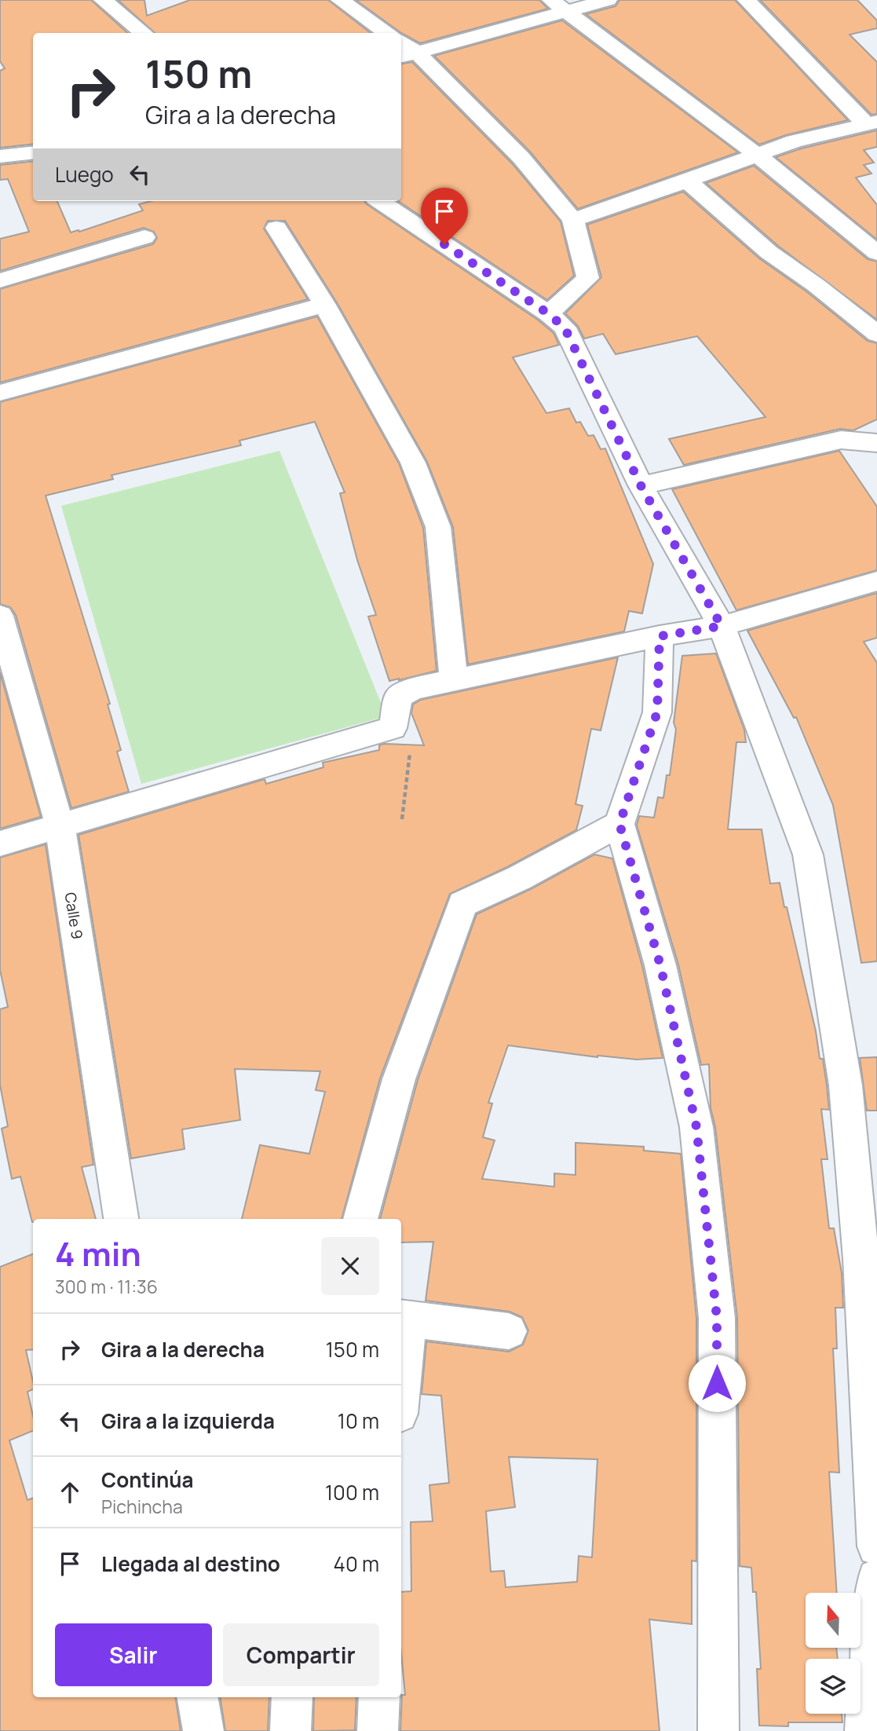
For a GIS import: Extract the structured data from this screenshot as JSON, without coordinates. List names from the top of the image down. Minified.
{"streets":{"street":["Calle 9"]},"north":"top","page":{"turn":["150 m","Gira a la derecha"],"then":"Luego","heading":["4 min","300 m · 11:36"],"list":[{"name":"Gira a la derecha","value":"150 m"},{"name":"Gira a la izquierda","value":"10 m"},{"name":"Continúa","note":"Pichincha","value":"100 m"},{"name":"Llegada al destino","value":"40 m"}],"buttons":["Salir","Compartir"]}}
